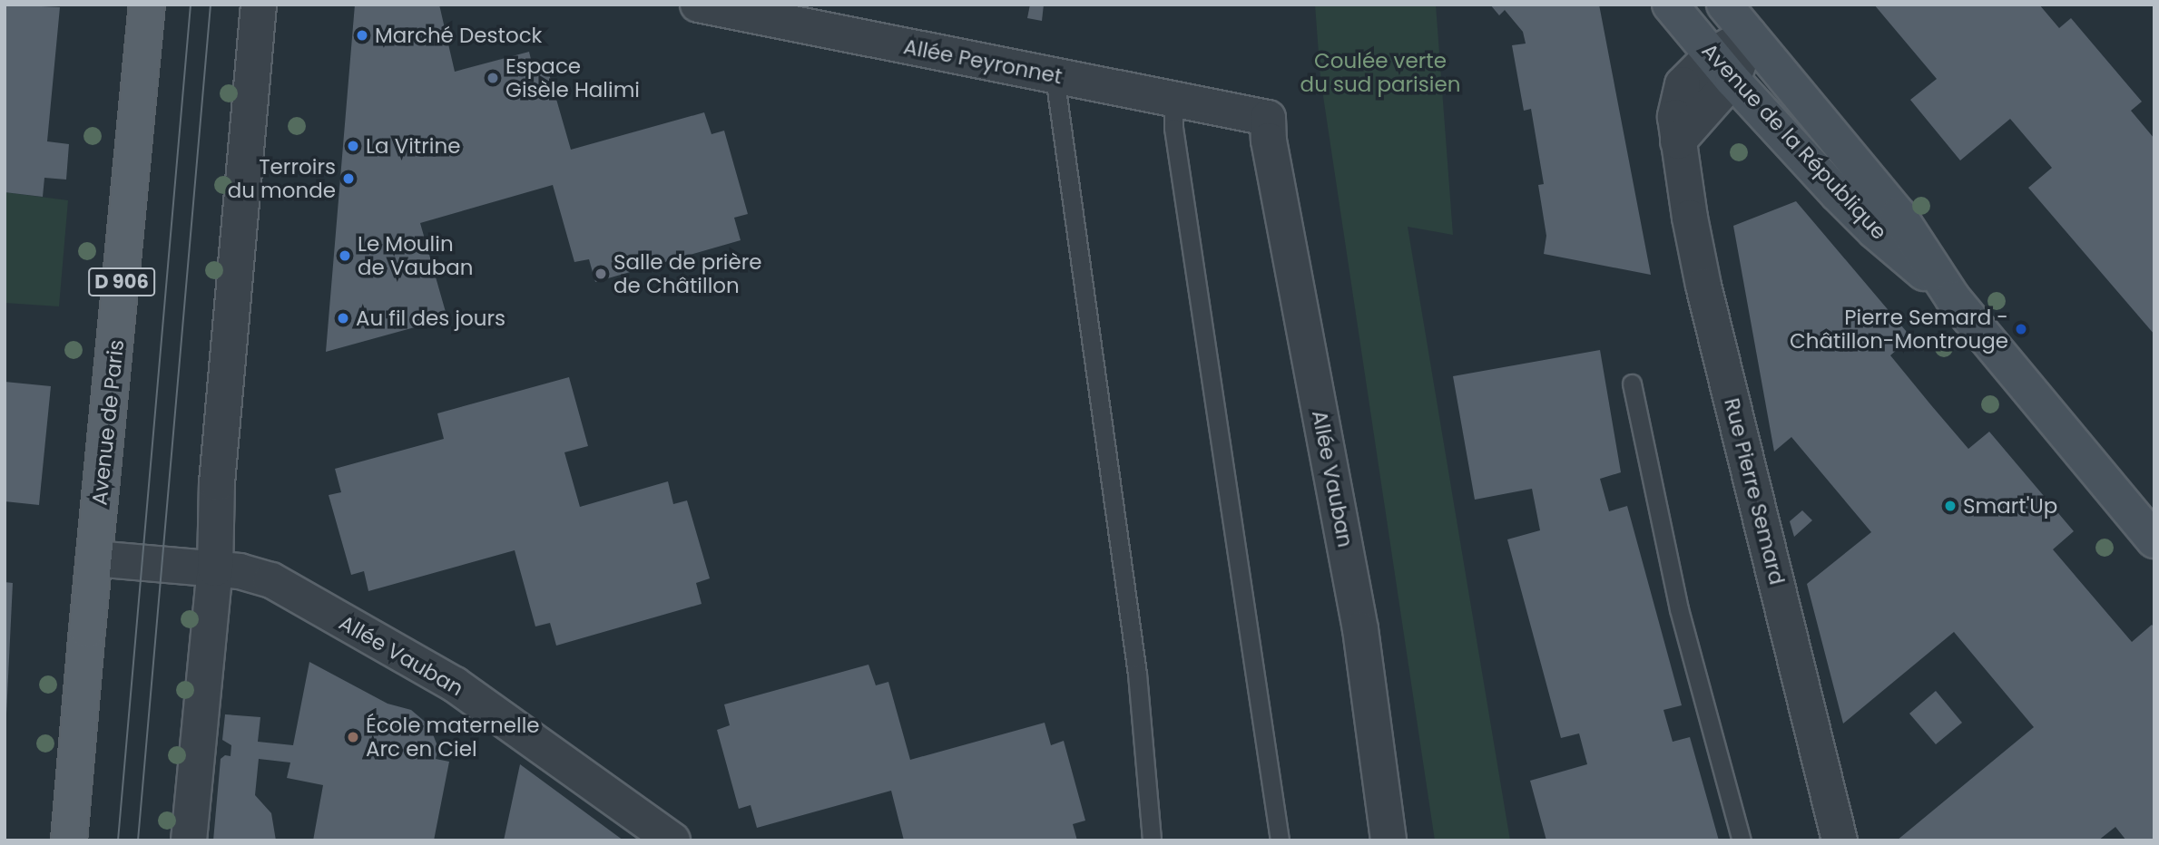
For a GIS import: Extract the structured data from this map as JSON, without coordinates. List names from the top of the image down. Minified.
{"streets":{"main road":["Avenue de la République","D 906","Avenue de Paris"],"street":["Allée Peyronnet","Allée Vauban","Rue Pierre Semard"]},"crossings":[["Allée Peyronnet","Allée Vauban"],["Avenue de la République","Rue Pierre Semard"],["Avenue de Paris","Allée Vauban"]],"parks":["Coulée verte du sud parisien"],"places":["Marché Destock","Espace Gisèle Halimi","La Vitrine","Terroirs du monde","Le Moulin de Vauban","Salle de prière de Châtillon","Au fil des jours","Pierre Semard - Châtillon-Montrouge","Smart'Up","École maternelle Arc en Ciel"]}
